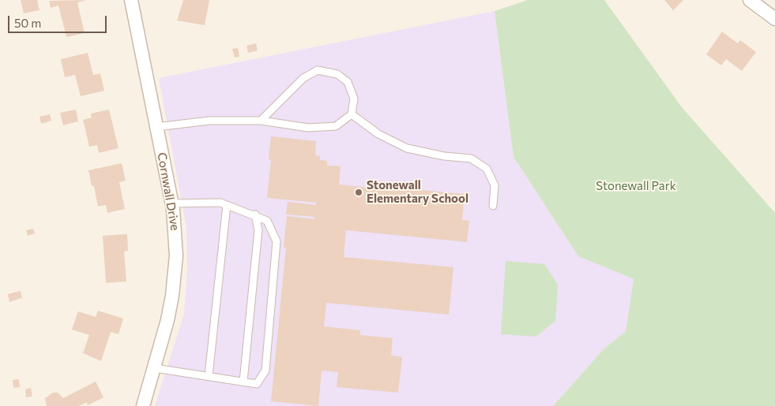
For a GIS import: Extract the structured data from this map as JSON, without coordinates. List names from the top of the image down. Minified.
{"streets":{"street":["Cornwall Drive"]},"parks":["Stonewall Park"],"places":["Stonewall Elementary School"],"scale_bar":"50 m"}
